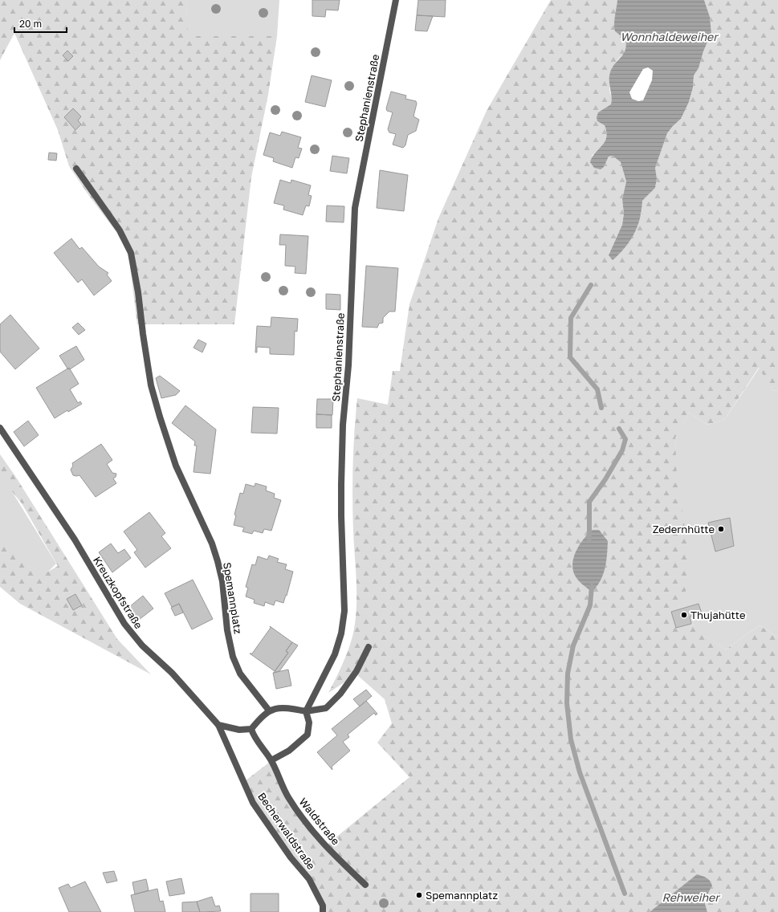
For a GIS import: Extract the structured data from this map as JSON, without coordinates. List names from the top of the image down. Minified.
{"streets":{"street":["Stephanienstraße","Kreuzkopfstraße","Spemannplatz","Waldstraße","Becherwaldstraße"]},"crossings":[["Stephanienstraße","Spemannplatz"],["Stephanienstraße","Waldstraße"],["Kreuzkopfstraße","Becherwaldstraße"],["Spemannplatz","Waldstraße"]],"water":["Wonnhaldeweiher","Rehweiher"],"places":["Zedernhütte","Thujahütte","Spemannplatz"],"scale_bar":"20 m"}
